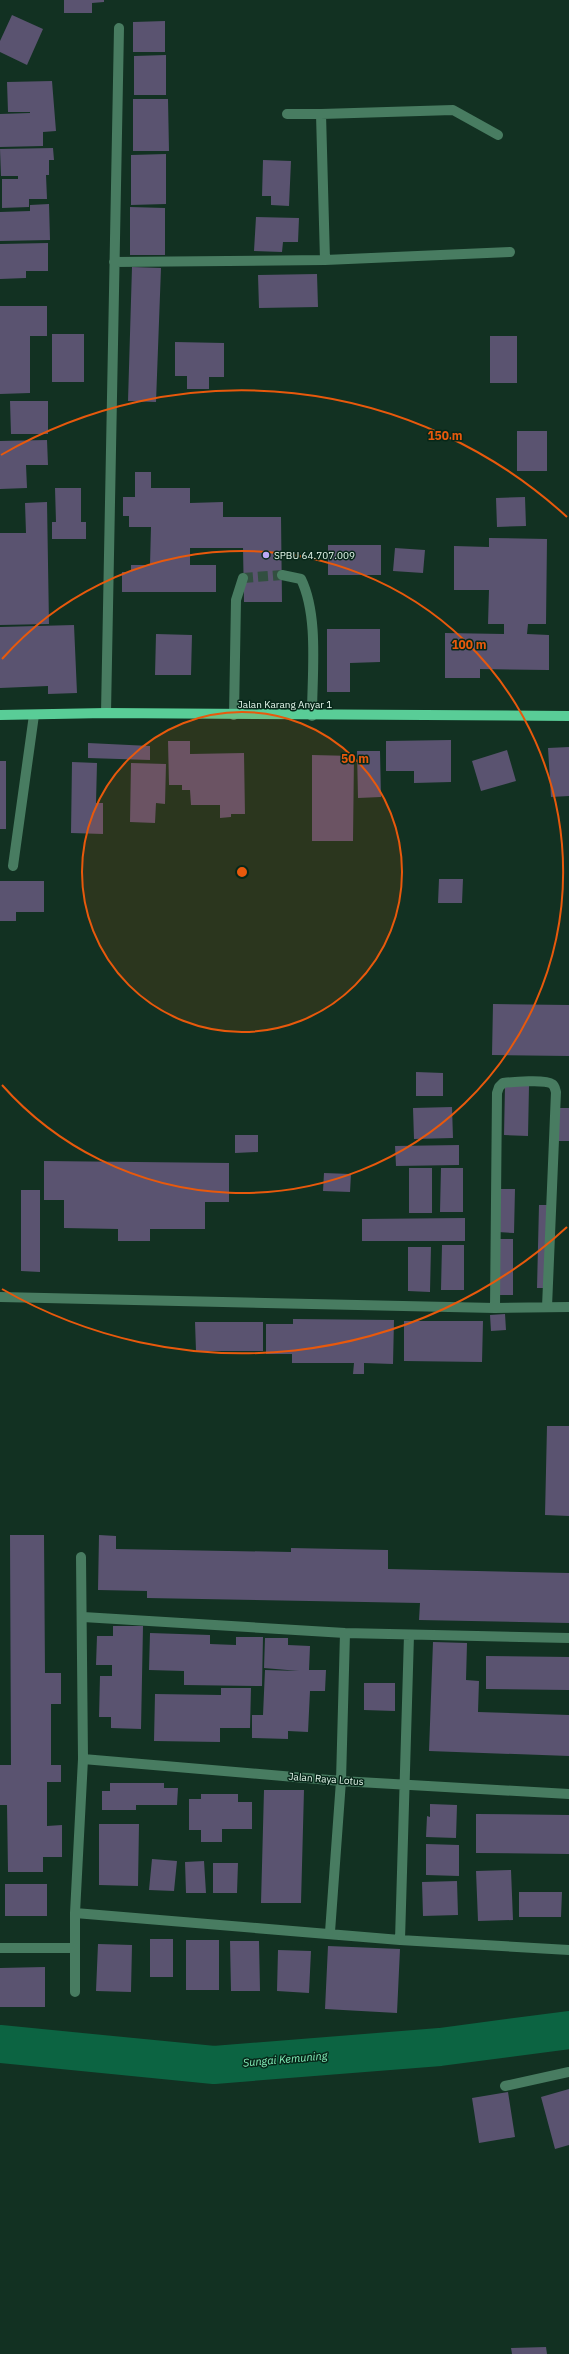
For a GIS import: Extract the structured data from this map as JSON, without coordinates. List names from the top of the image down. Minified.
{"streets":{"main road":["Jalan Karang Anyar 1"],"street":["Jalan Raya Lotus"]},"water":["Sungai Kemuning"],"places":["SPBU 64.707.009"],"rings":["150 m","100 m","50 m"]}
